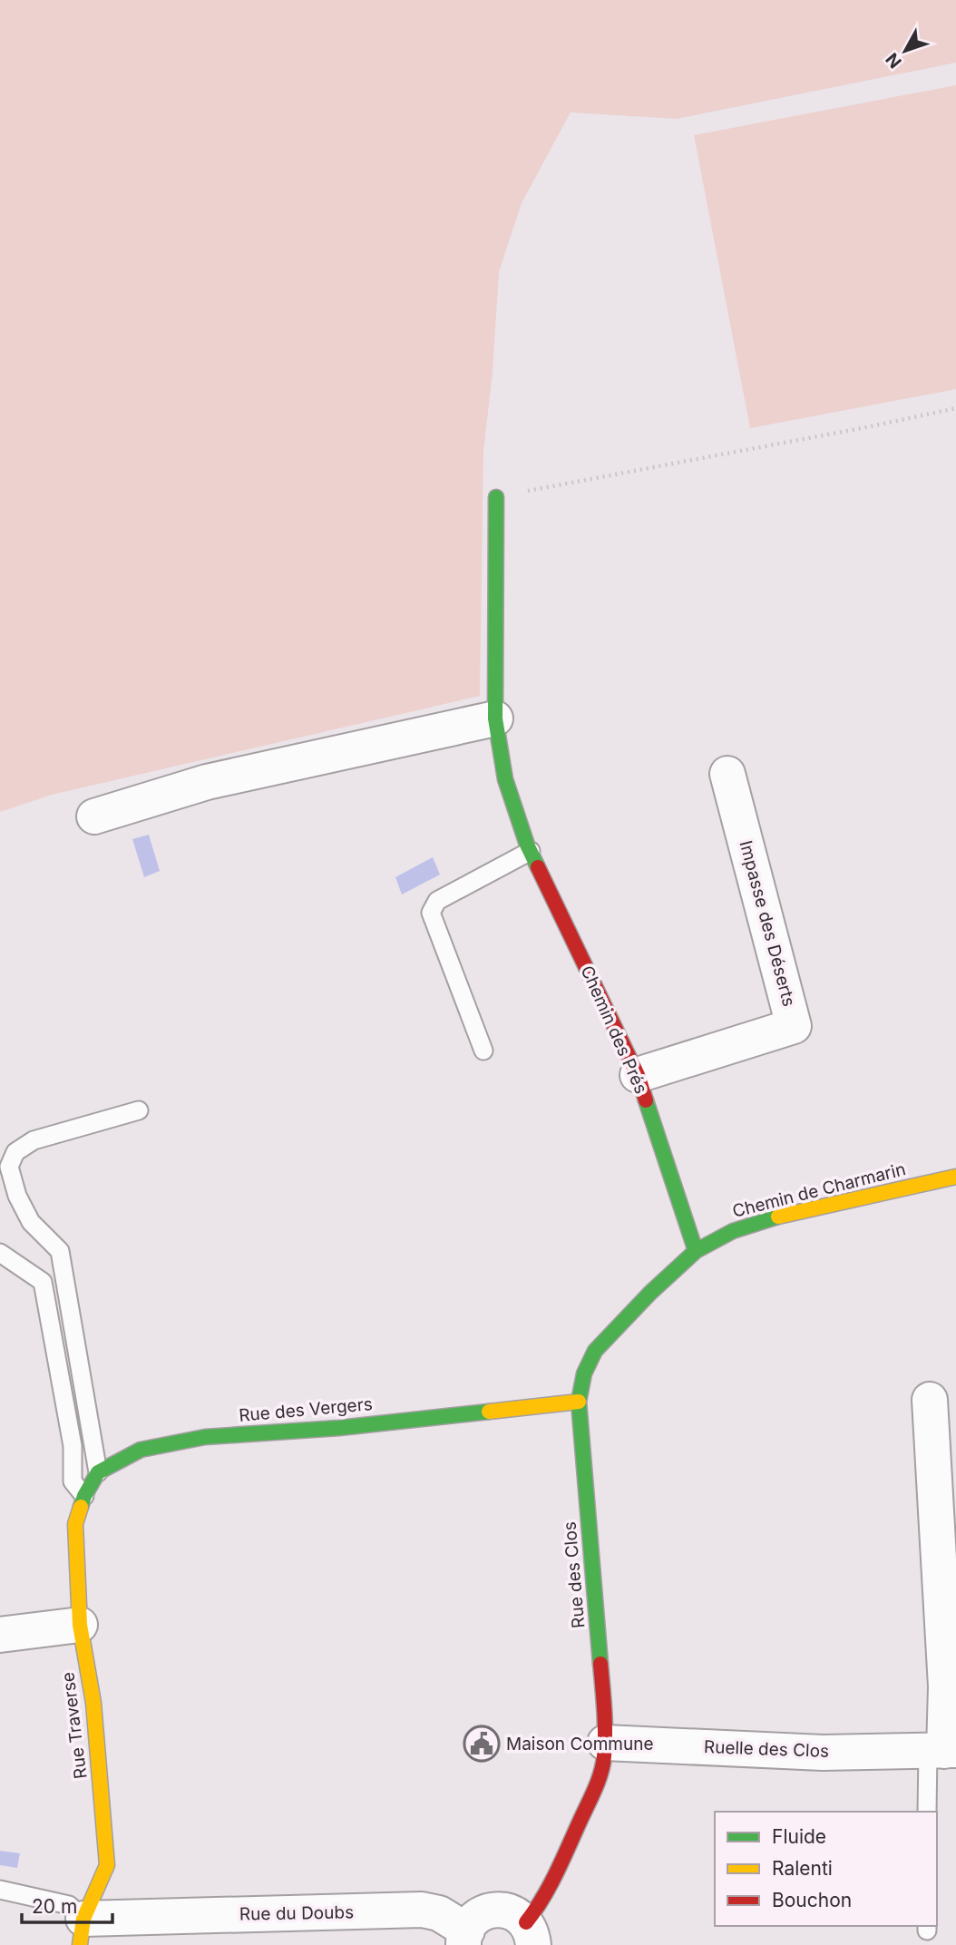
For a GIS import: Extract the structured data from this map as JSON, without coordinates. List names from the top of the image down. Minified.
{"streets":{"street":["Impasse des Déserts","Chemin des Prés","Chemin de Charmarin","Rue des Vergers","Rue des Clos","Rue Traverse","Ruelle des Clos","Rue du Doubs"]},"crossings":[["Impasse des Déserts","Chemin des Prés"],["Chemin des Prés","Chemin de Charmarin"],["Chemin des Prés","Rue des Clos"],["Chemin de Charmarin","Rue des Clos"],["Rue des Vergers","Rue des Clos"],["Rue des Clos","Ruelle des Clos"],["Rue Traverse","Rue du Doubs"]],"places":{"public building":["Maison Commune"]},"legend":["Fluide","Ralenti","Bouchon"],"scale_bar":"20 m","north":"bottom left"}
